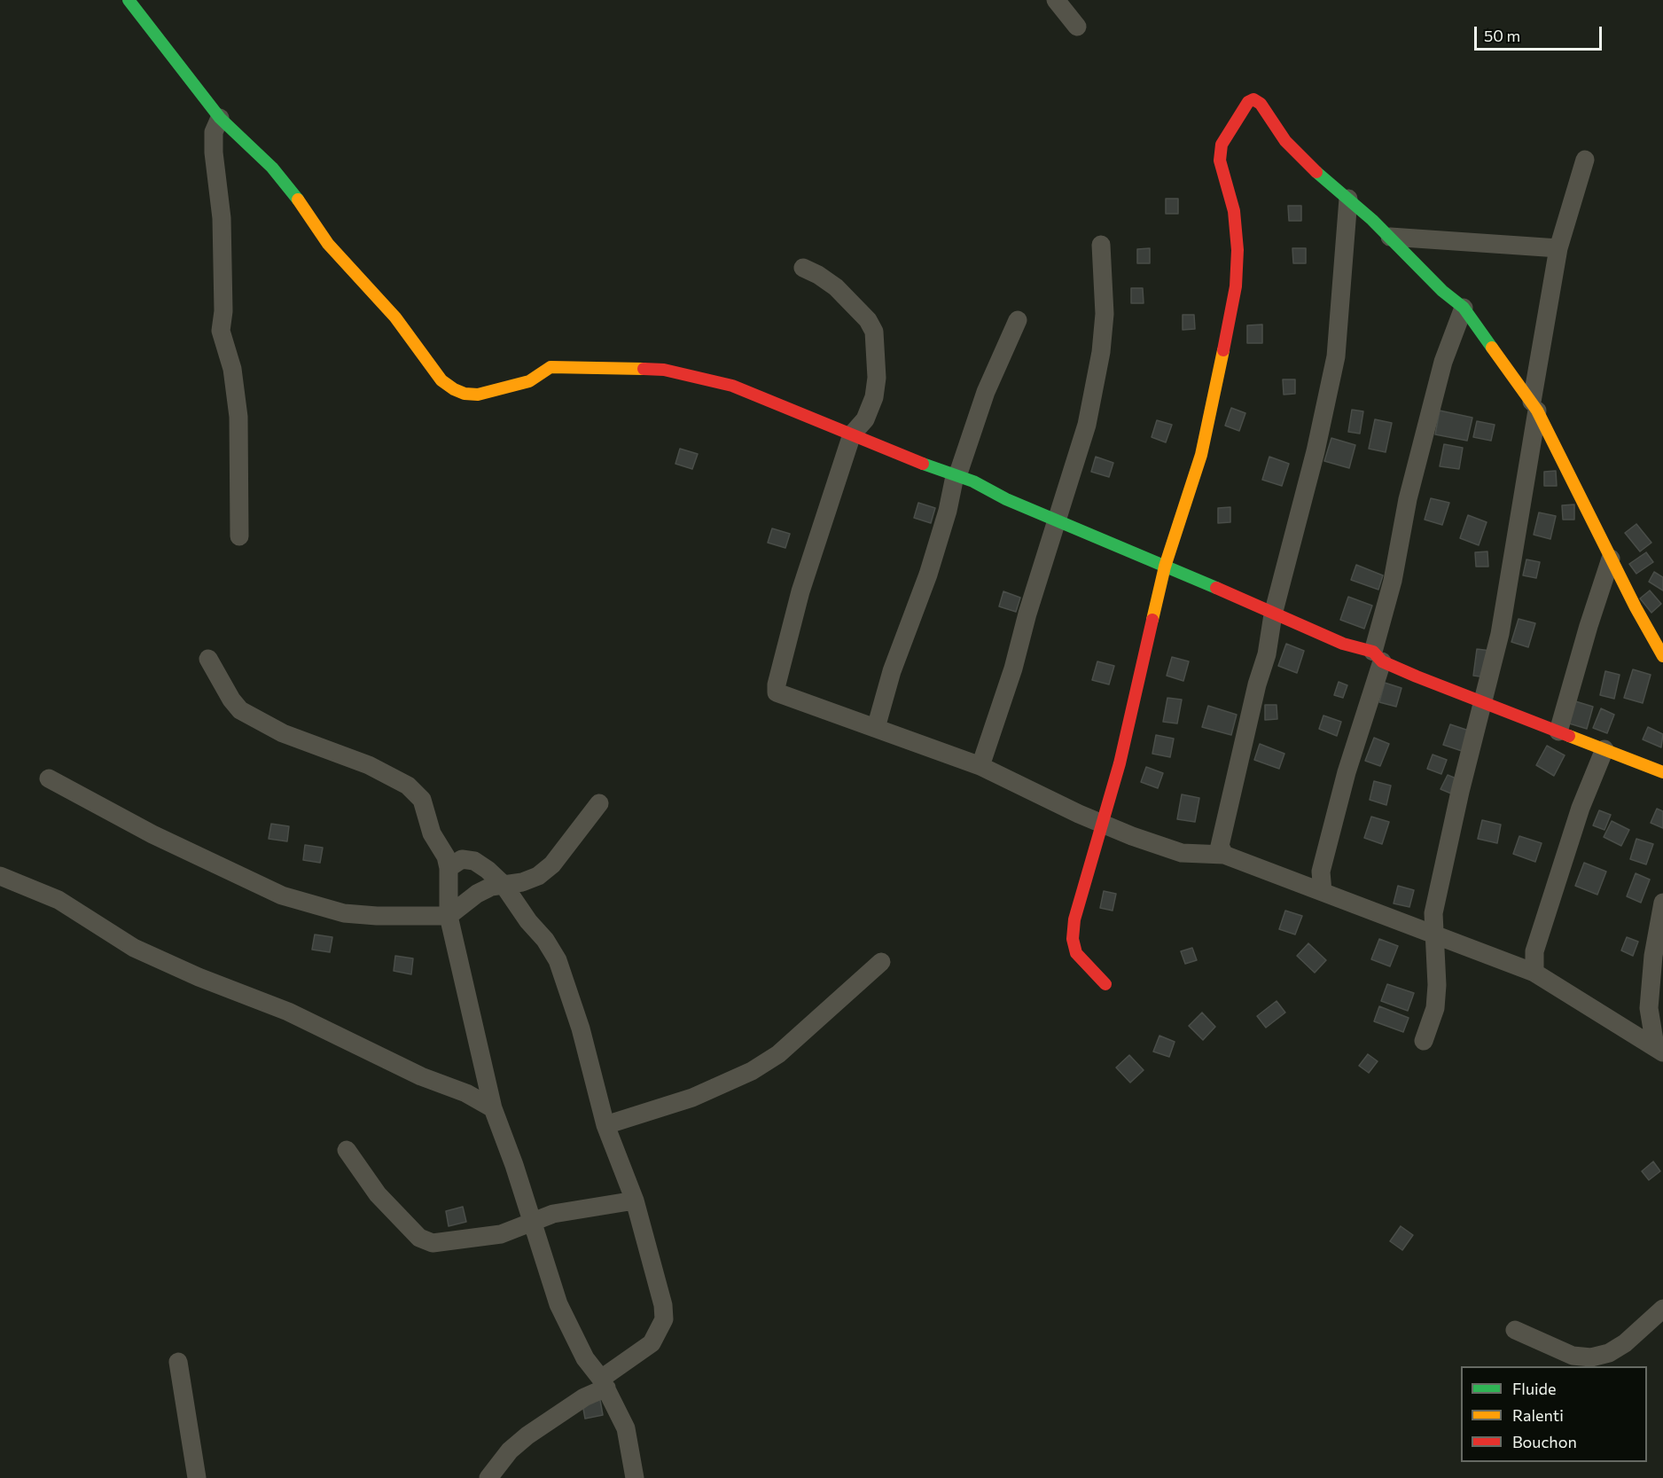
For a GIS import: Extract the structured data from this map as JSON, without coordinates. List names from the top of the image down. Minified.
{"legend":["Fluide","Ralenti","Bouchon"],"scale_bar":"50 m"}
